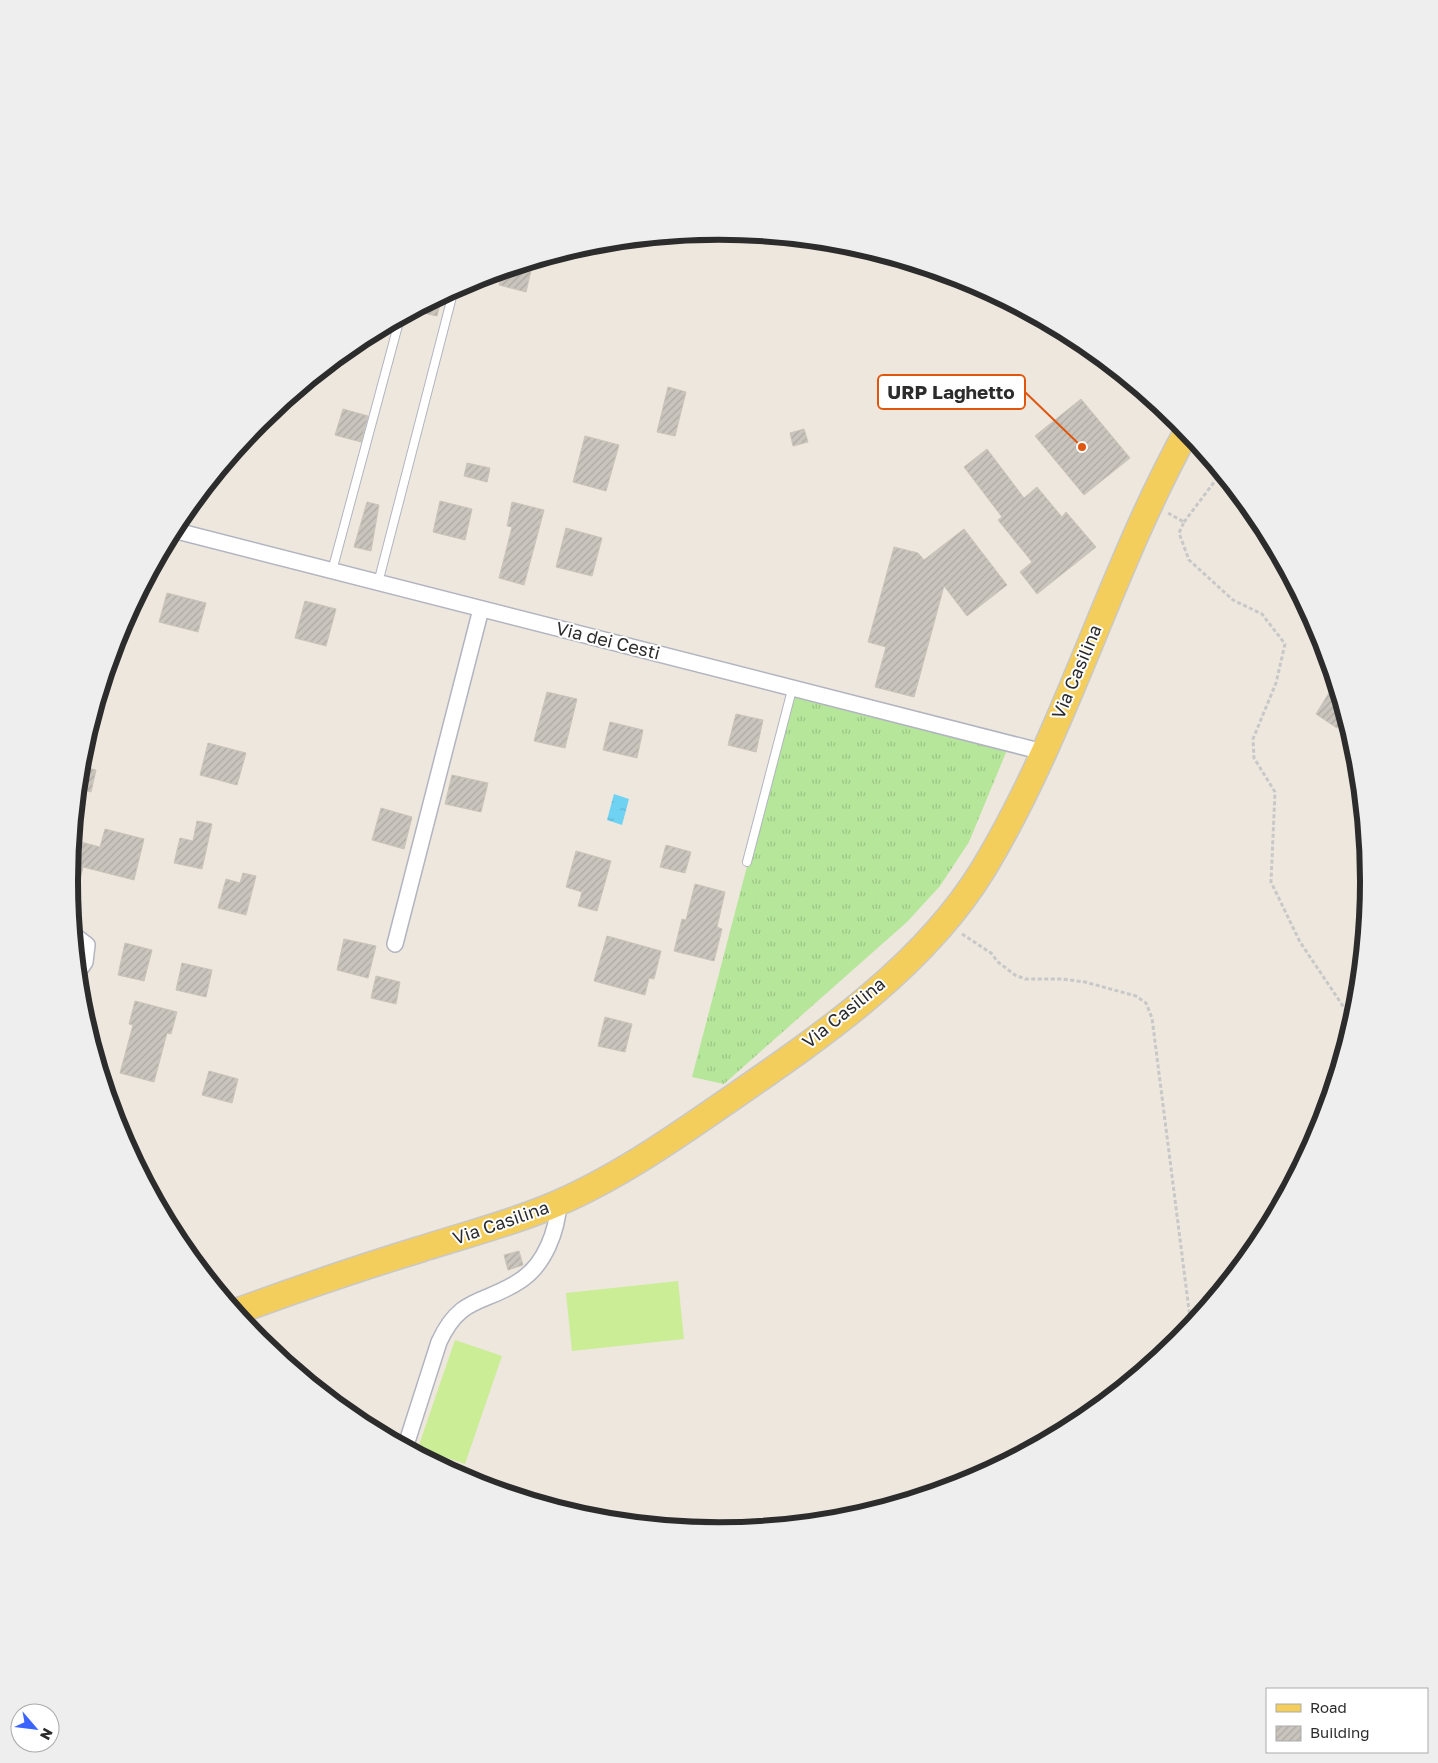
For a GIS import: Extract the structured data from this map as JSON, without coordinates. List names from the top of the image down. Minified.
{"streets":{"main road":["Via Casilina"],"street":["Via dei Cesti"]},"crossings":[["Via dei Cesti","Via Casilina"]],"places":["URP Laghetto"],"legend":["Road","Building"],"north":"bottom right"}
